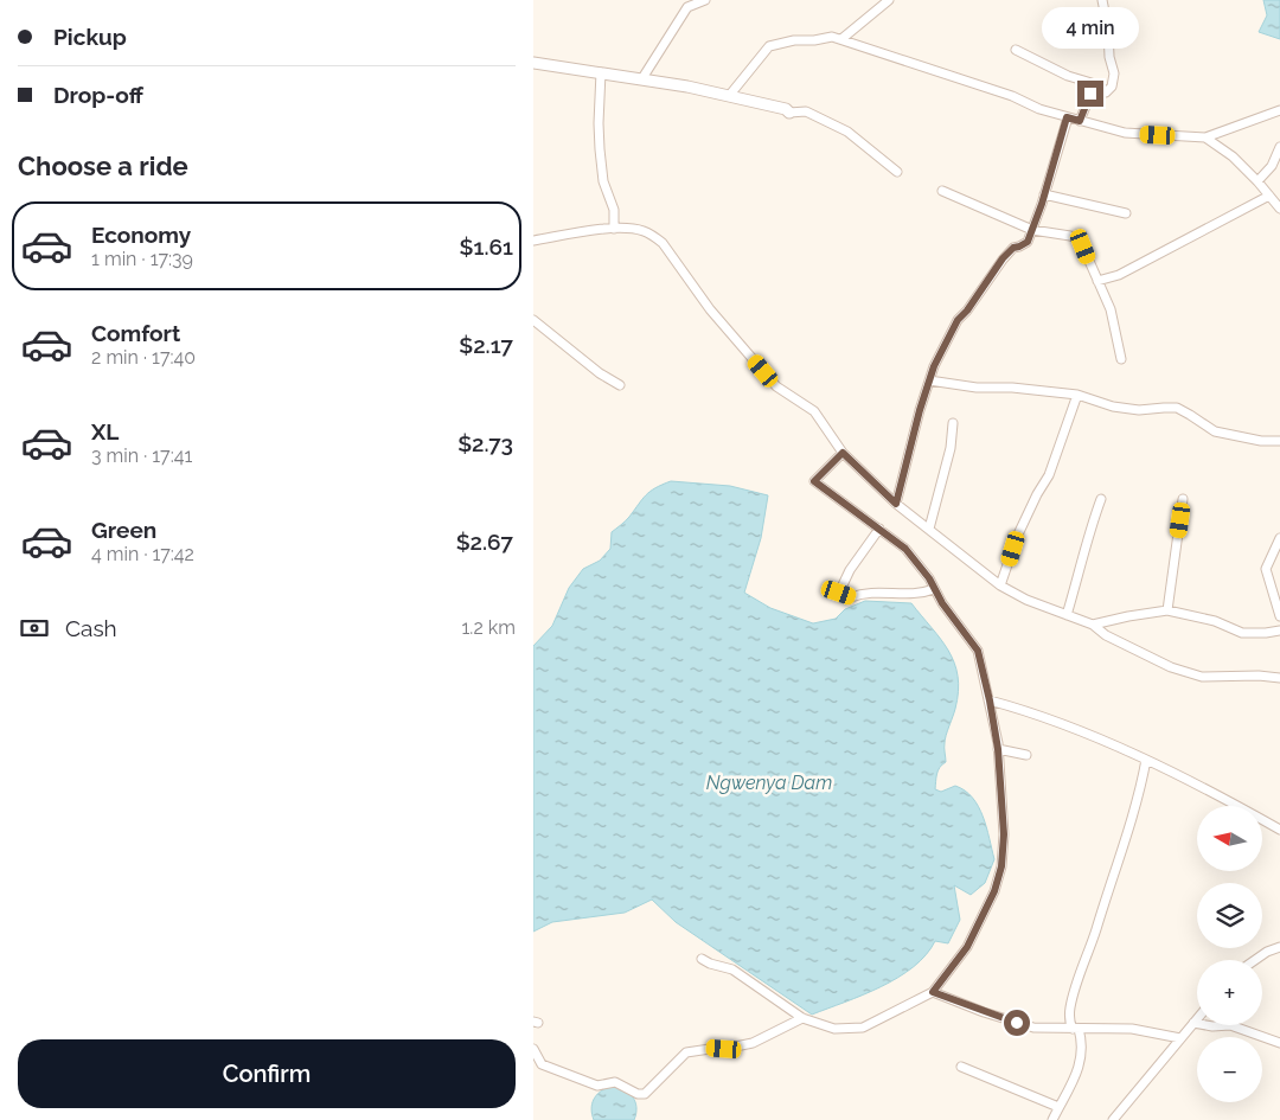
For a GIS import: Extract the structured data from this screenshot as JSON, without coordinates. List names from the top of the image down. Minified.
{"water":["Ngwenya Dam"],"north":"left","page":{"banner":["Pickup","Drop-off"],"bubble":"4 min","heading":"Choose a ride","list":[{"name":"Economy","note":"1 min · 17:39","value":"$1.61"},{"name":"Comfort","note":"2 min · 17:40","value":"$2.17"},{"name":"XL","note":"3 min · 17:41","value":"$2.73"},{"name":"Green","note":"4 min · 17:42","value":"$2.67"}],"pay":["Cash","1.2 km"],"map_buttons":["+","−"],"buttons":"Confirm"}}
